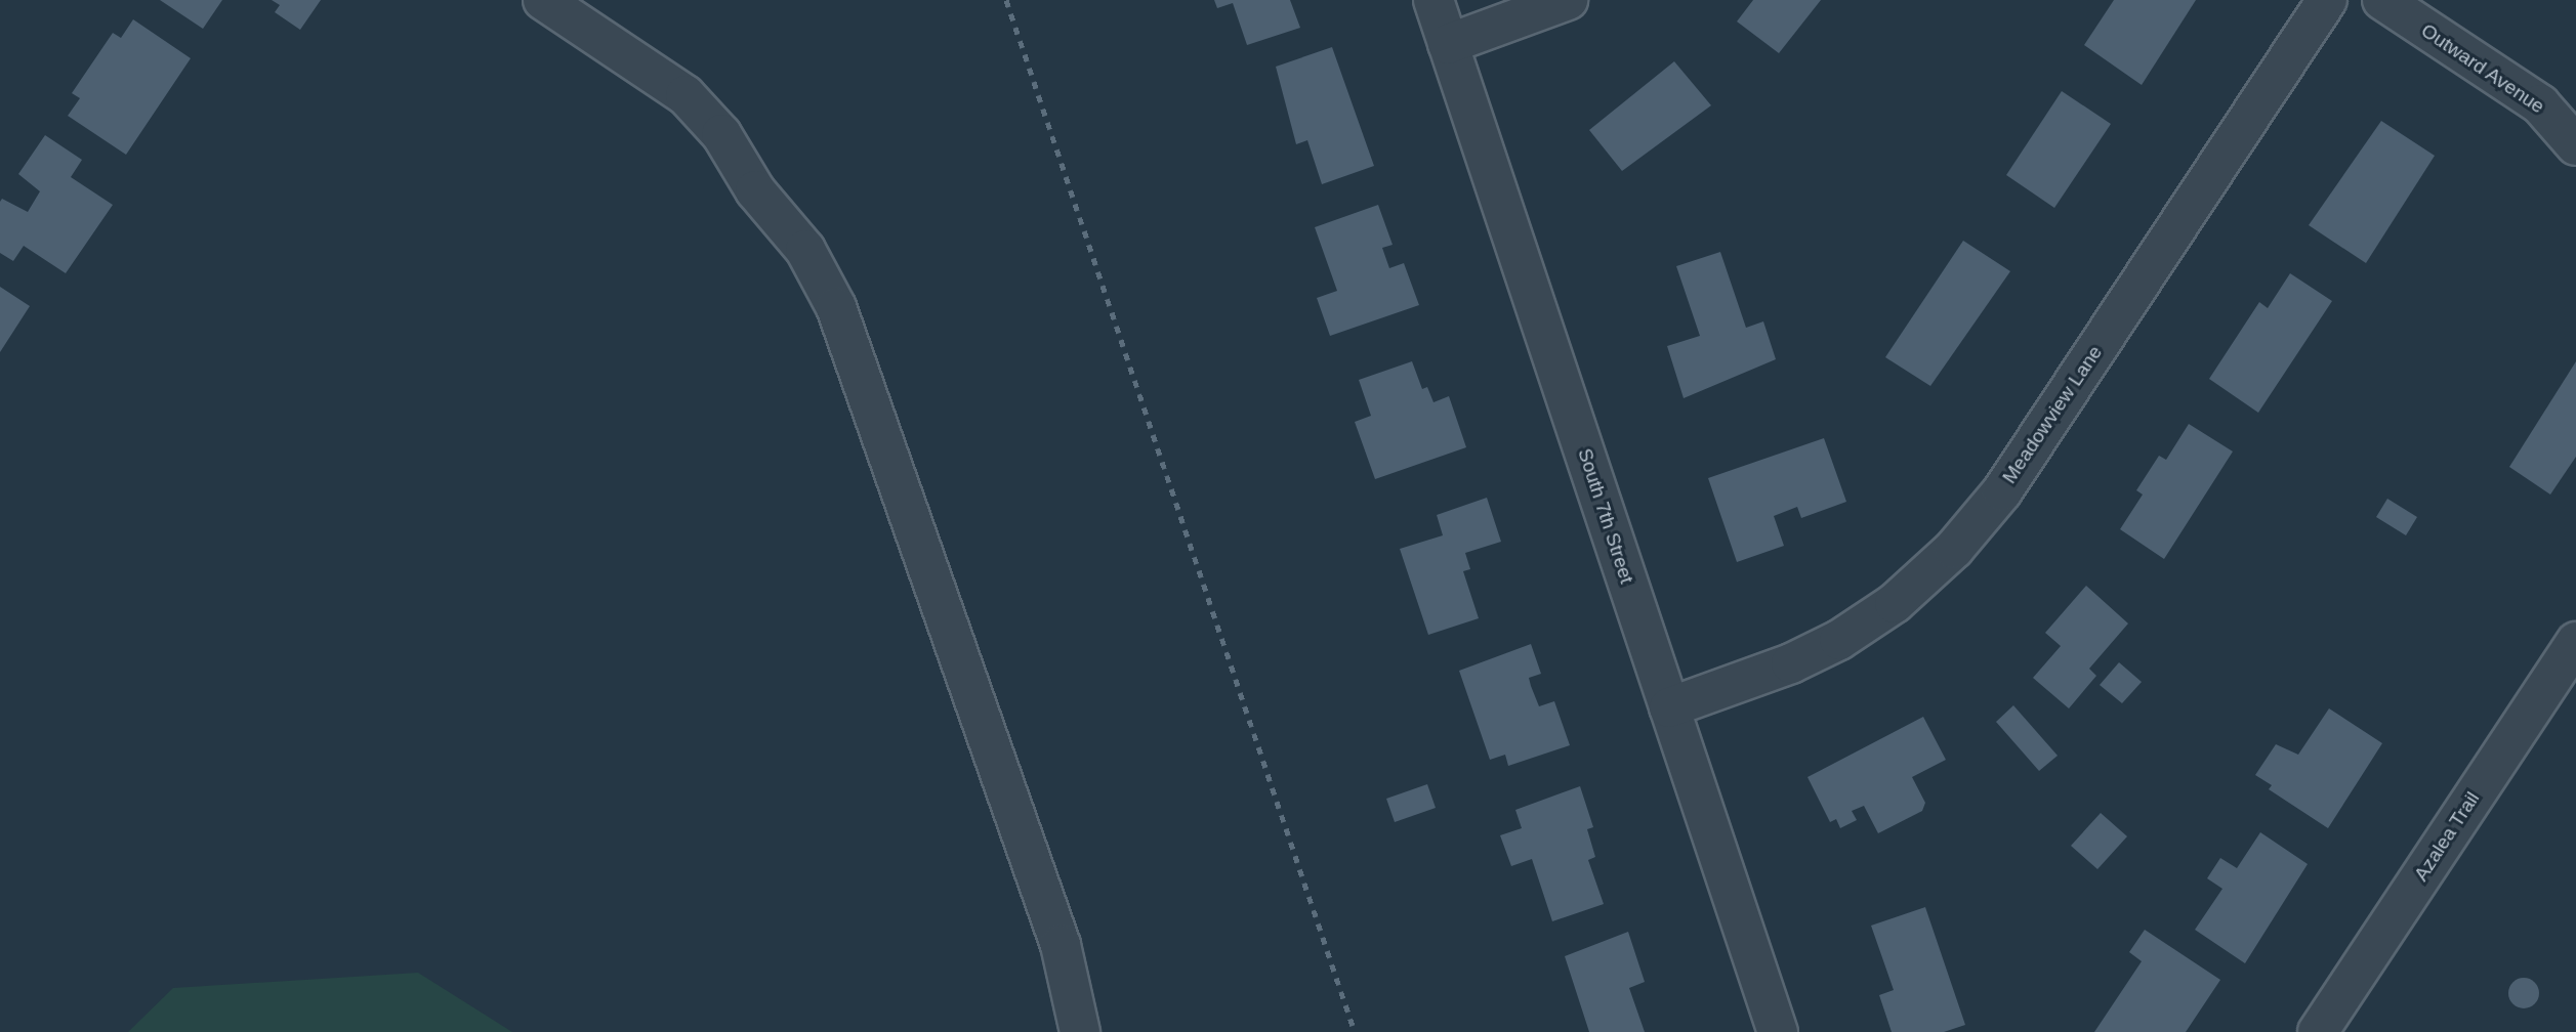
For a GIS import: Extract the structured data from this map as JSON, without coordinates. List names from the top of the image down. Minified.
{"streets":{"street":["Outward Avenue","Meadowview Lane","South 7th Street","Azalea Trail"]},"crossings":[["Meadowview Lane","South 7th Street"]]}
